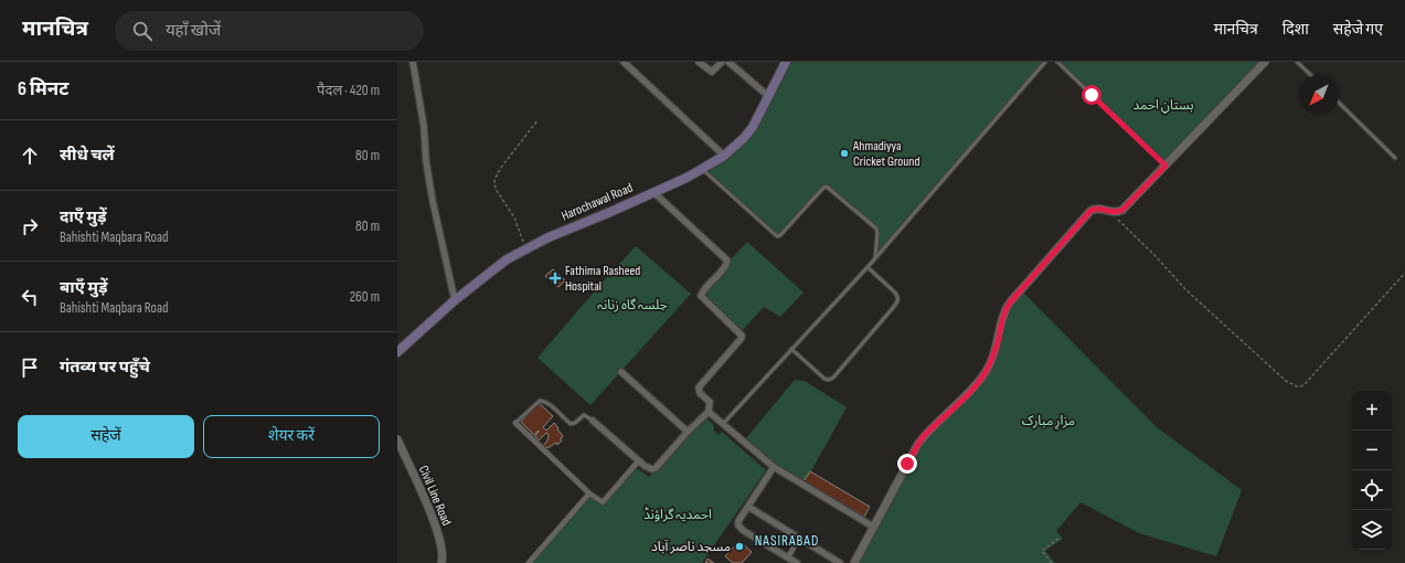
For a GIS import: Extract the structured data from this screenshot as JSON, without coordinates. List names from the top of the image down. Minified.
{"streets":{"main road":["Harochawal Road"],"street":["Civil Line Road"]},"districts":["NASIRABAD"],"parks":["بستانِ احمد","جلسہ گاہ زنانہ","مزارِ مبارک","احمدیہ گراؤنڈ"],"places":{"other":["Ahmadiyya Cricket Ground","مسجد ناصر آباد"],"health":["Fathima Rasheed Hospital"]},"north":"bottom left","page":{"header":"मानचित्र","search":"यहाँ खोजें","nav":["मानचित्र","दिशा","सहेजे गए"],"heading":["6 मिनट","पैदल · 420 m"],"list":[["सीधे चलें","80 m"],["दाएँ मुड़ें","Bahishti Maqbara Road","80 m"],["बाएँ मुड़ें","Bahishti Maqbara Road","260 m"],"गंतव्य पर पहुँचे"],"map_buttons":["+","−"],"buttons":["सहेजें","शेयर करें"]}}
